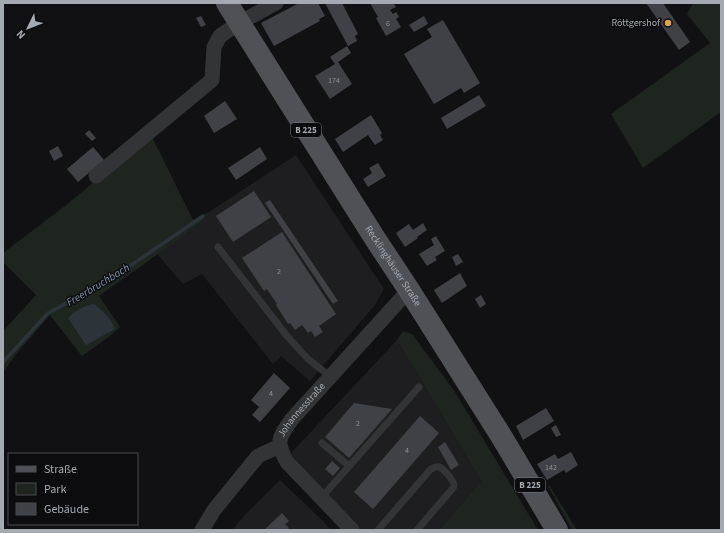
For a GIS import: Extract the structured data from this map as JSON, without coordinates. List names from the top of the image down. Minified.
{"streets":{"main road":["B 225","Recklinghäuser Straße"],"street":["Johannesstraße"]},"crossings":[["Recklinghäuser Straße","Johannesstraße"]],"water":["Freerbruchbach"],"places":["Röttgershof"],"house_numbers":["6","174","2","4","2","4","142"],"legend":["Straße","Park","Gebäude"],"north":"bottom left"}
